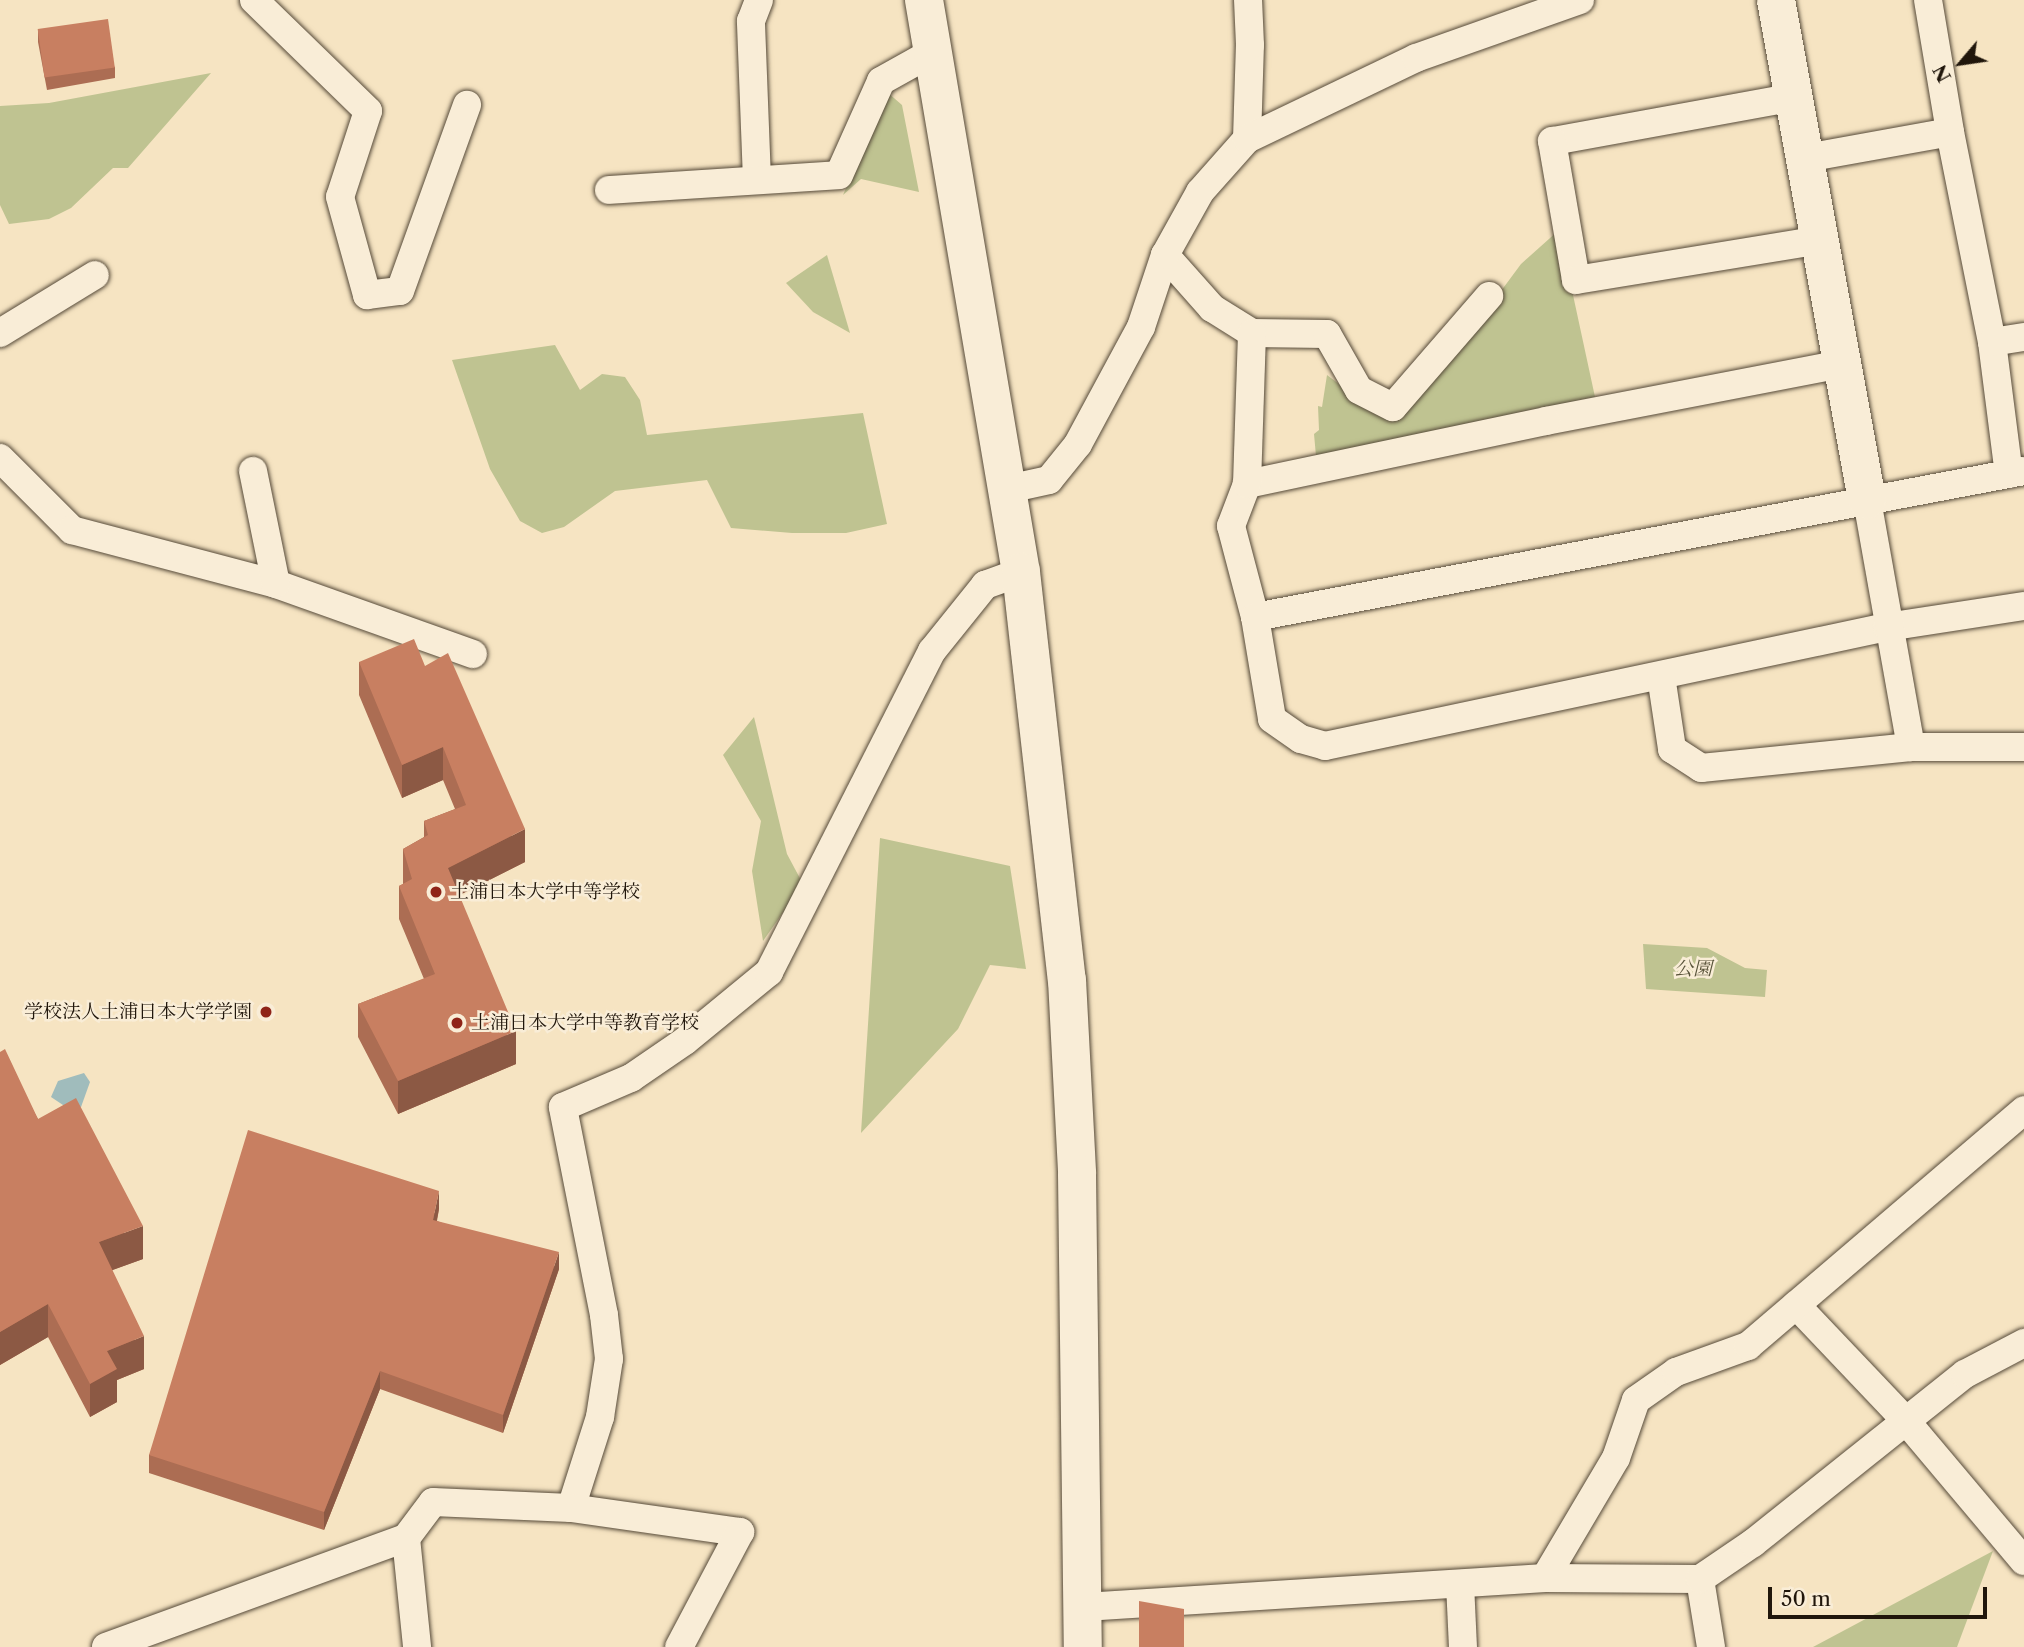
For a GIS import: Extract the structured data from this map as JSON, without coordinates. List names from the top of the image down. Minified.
{"parks":["公園"],"places":["土浦日本大学中等学校","学校法人土浦日本大学学園","土浦日本大学中等教育学校"],"scale_bar":"50 m","north":"bottom left"}
